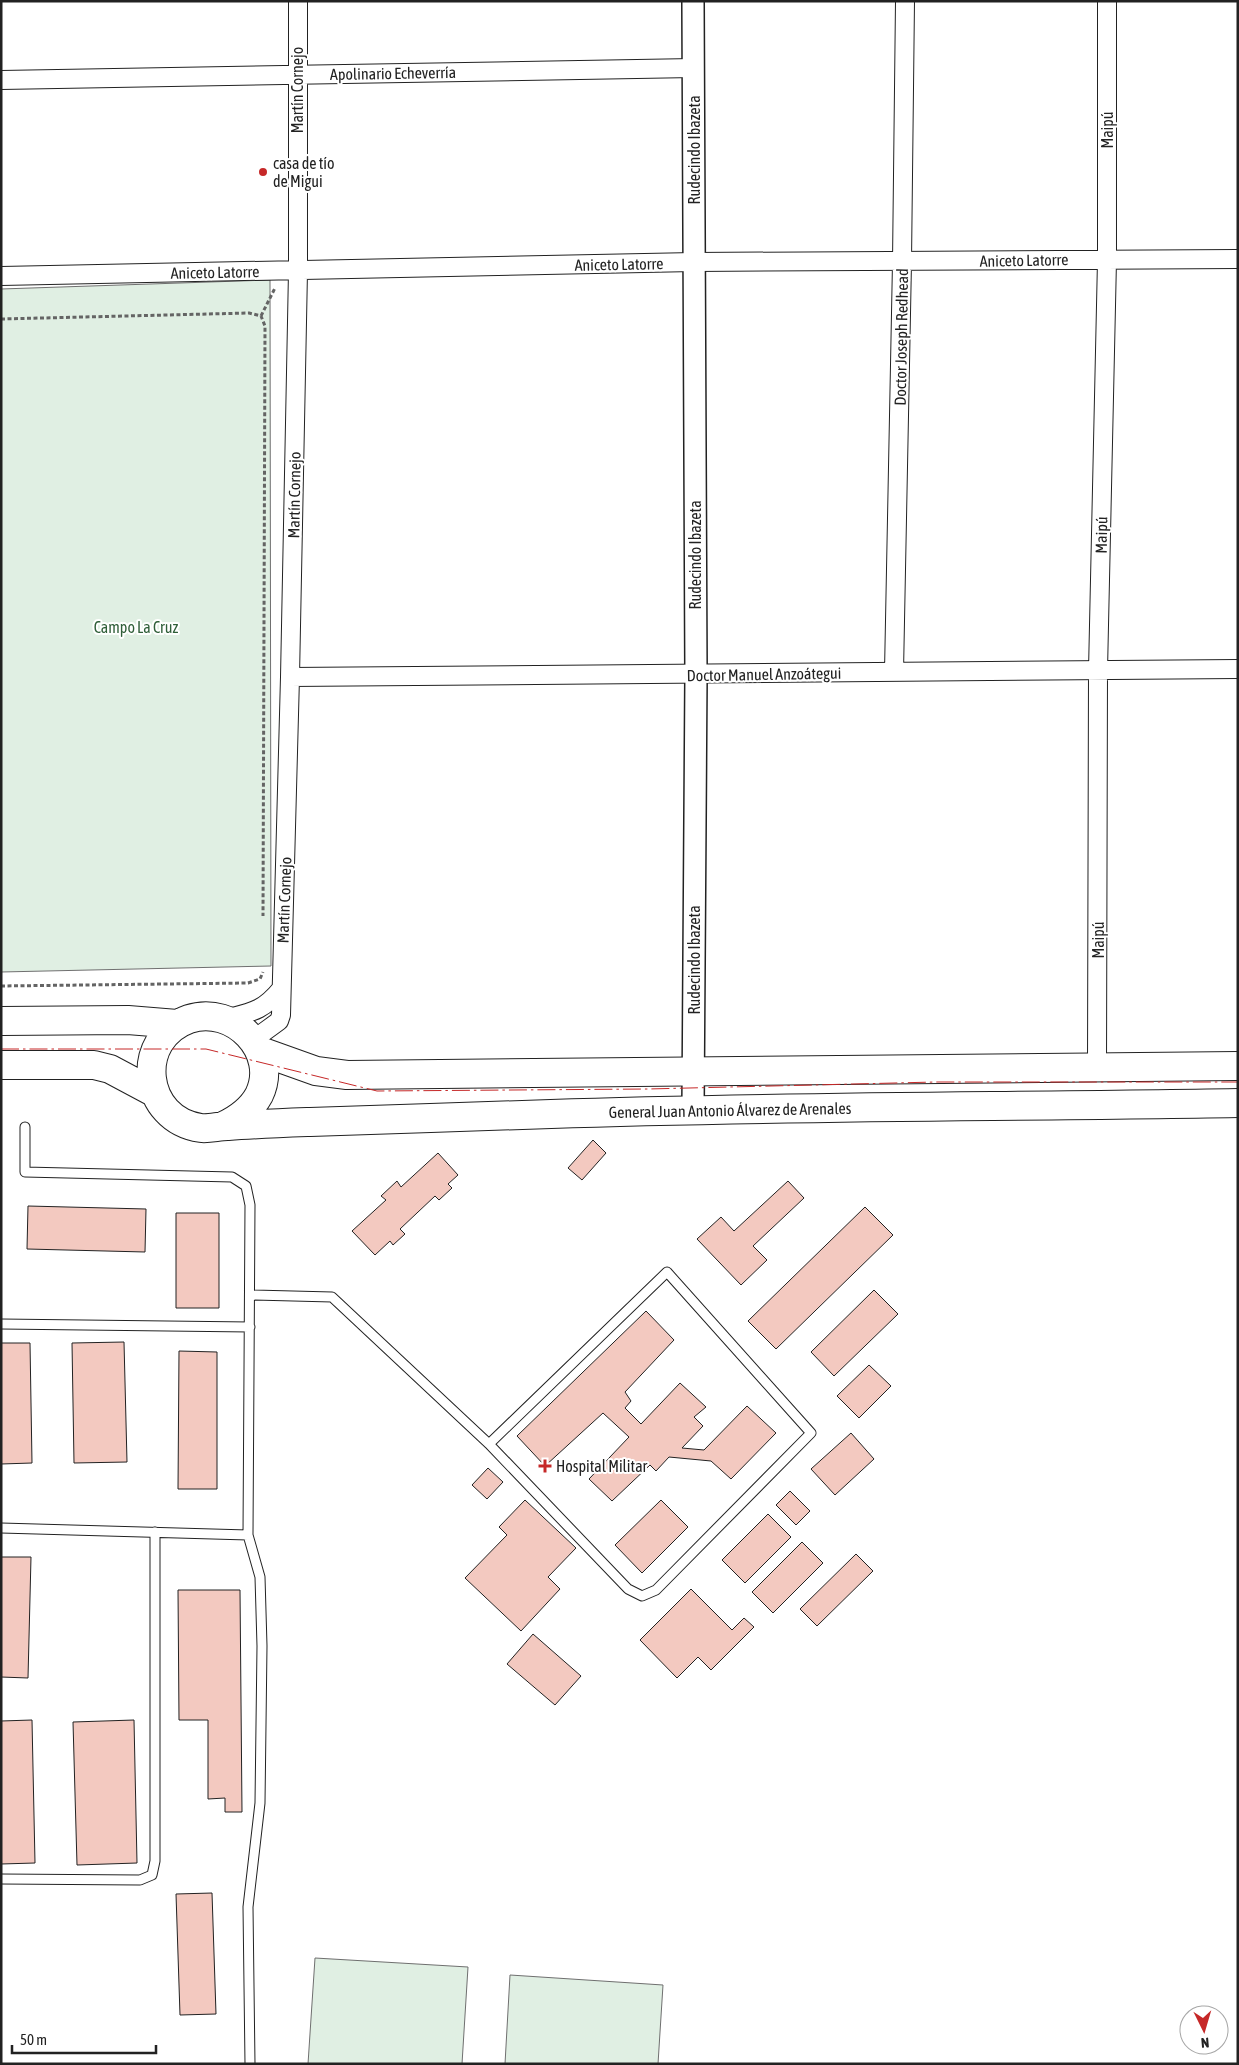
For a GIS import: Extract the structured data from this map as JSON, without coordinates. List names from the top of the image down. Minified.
{"streets":{"main road":["General Juan Antonio Álvarez de Arenales"],"street":["Apolinario Echeverría","Martín Cornejo","Maipú","Rudecindo Ibazeta","Aniceto Latorre","Doctor Joseph Redhead","Doctor Manuel Anzoátegui"]},"crossings":[["Apolinario Echeverría","Martín Cornejo"],["Apolinario Echeverría","Rudecindo Ibazeta"],["Martín Cornejo","Aniceto Latorre"],["Martín Cornejo","Doctor Manuel Anzoátegui"],["Martín Cornejo","General Juan Antonio Álvarez de Arenales"],["Maipú","Aniceto Latorre"],["Maipú","Doctor Manuel Anzoátegui"],["Rudecindo Ibazeta","Aniceto Latorre"],["Rudecindo Ibazeta","Doctor Manuel Anzoátegui"],["Rudecindo Ibazeta","General Juan Antonio Álvarez de Arenales"],["Aniceto Latorre","Doctor Joseph Redhead"],["Doctor Joseph Redhead","Doctor Manuel Anzoátegui"]],"parks":["Campo La Cruz"],"places":{"other":["casa de tío de Migui"],"health":["Hospital Militar"]},"scale_bar":"50 m","north":"bottom"}
